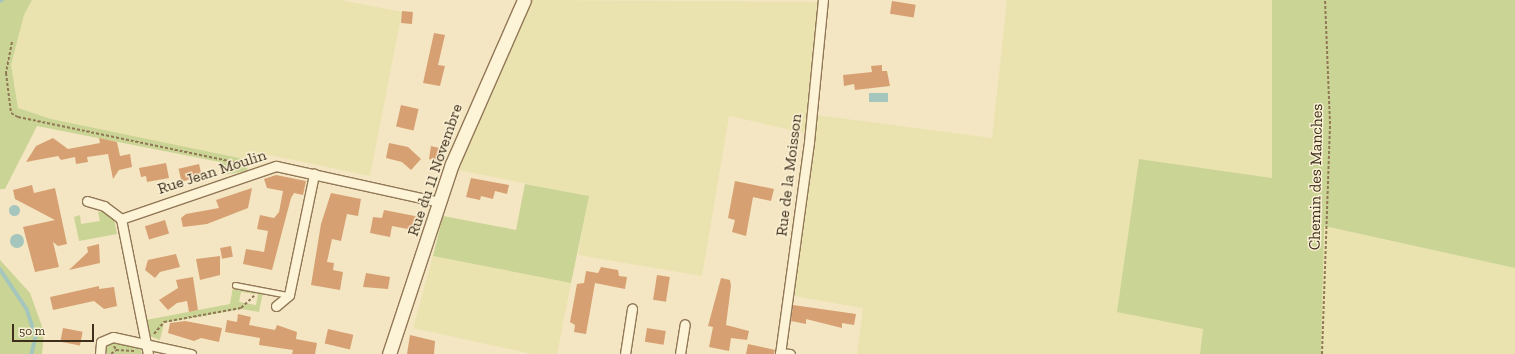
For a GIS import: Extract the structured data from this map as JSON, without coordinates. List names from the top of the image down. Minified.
{"streets":{"street":["Rue du 11 Novembre","Rue Jean Moulin","Rue de la Moisson"],"path":["Chemin des Manches"]},"crossings":[["Rue du 11 Novembre","Rue Jean Moulin"]],"scale_bar":"50 m"}
